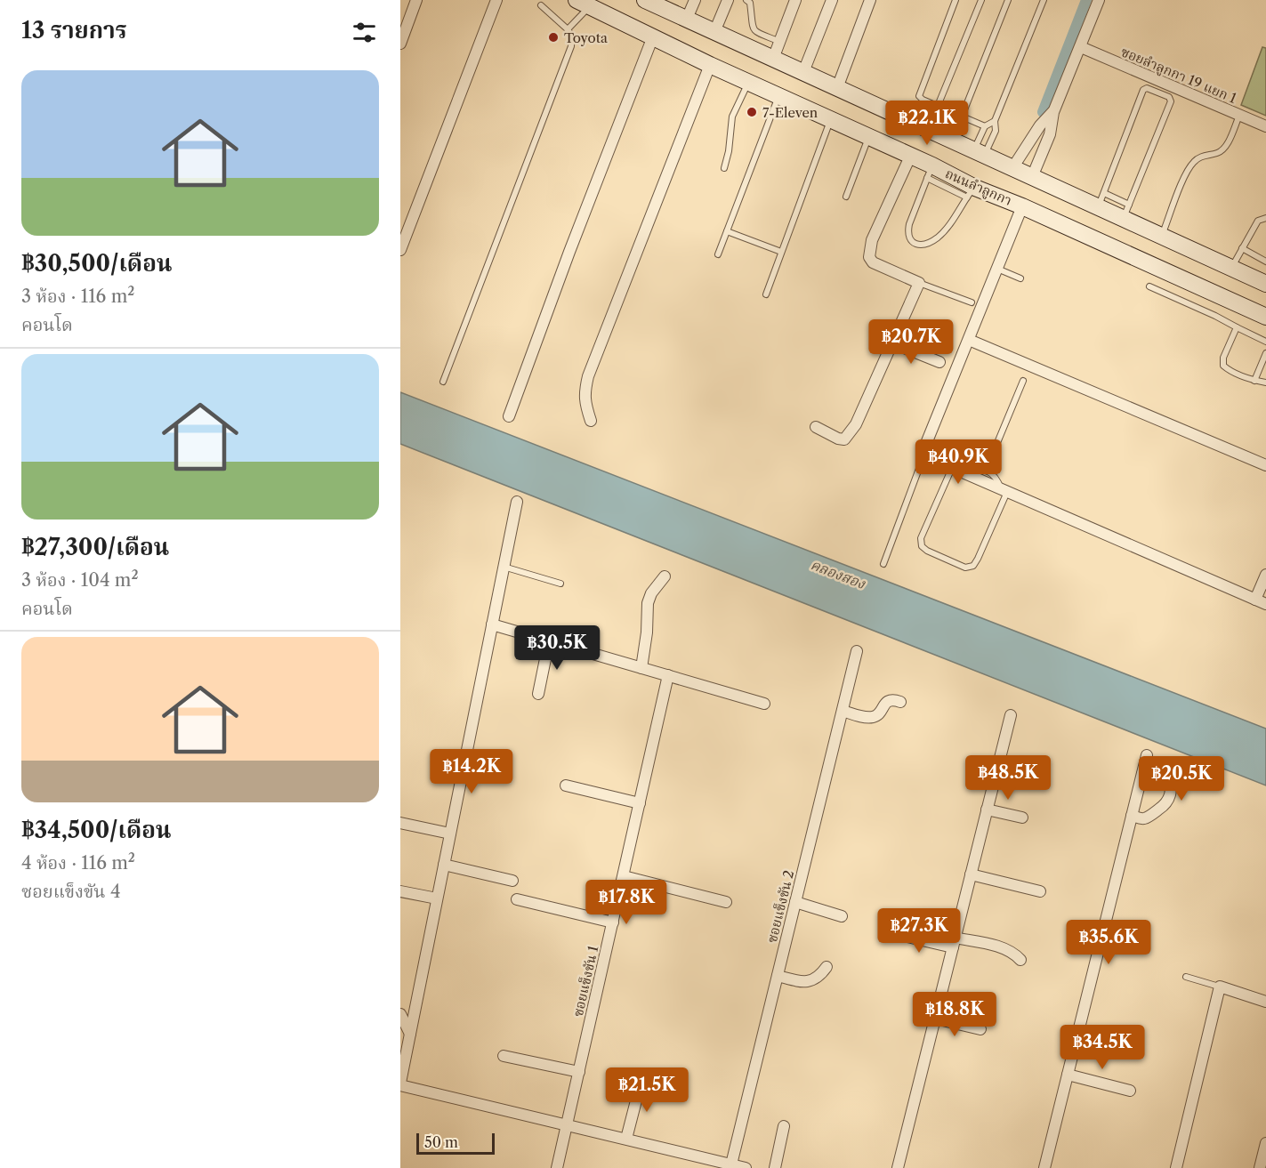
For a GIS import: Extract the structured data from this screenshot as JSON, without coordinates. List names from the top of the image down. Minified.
{"streets":{"main road":["ถนนลำลูกกา"],"street":["ซอยลำลูกกา 19 แยก 1","ซอยแข็งขัน 2","ซอยแข็งขัน 1"]},"water":["คลองสอง"],"places":["Toyota","7-Eleven"],"scale_bar":"50 m","page":{"heading":"13 รายการ","list":[{"name":"฿30,500/เดือน","note":"3 ห้อง · 116 m² · คอนโด"},{"name":"฿27,300/เดือน","note":"3 ห้อง · 104 m² · คอนโด"},{"name":"฿34,500/เดือน","note":"4 ห้อง · 116 m² · ซอยแข็งขัน 4"}],"price":["฿22.1K","฿20.7K","฿40.9K","฿30.5K","฿14.2K","฿48.5K","฿20.5K","฿17.8K","฿27.3K","฿35.6K","฿18.8K","฿34.5K","฿21.5K"],"scale":"50 m"}}
